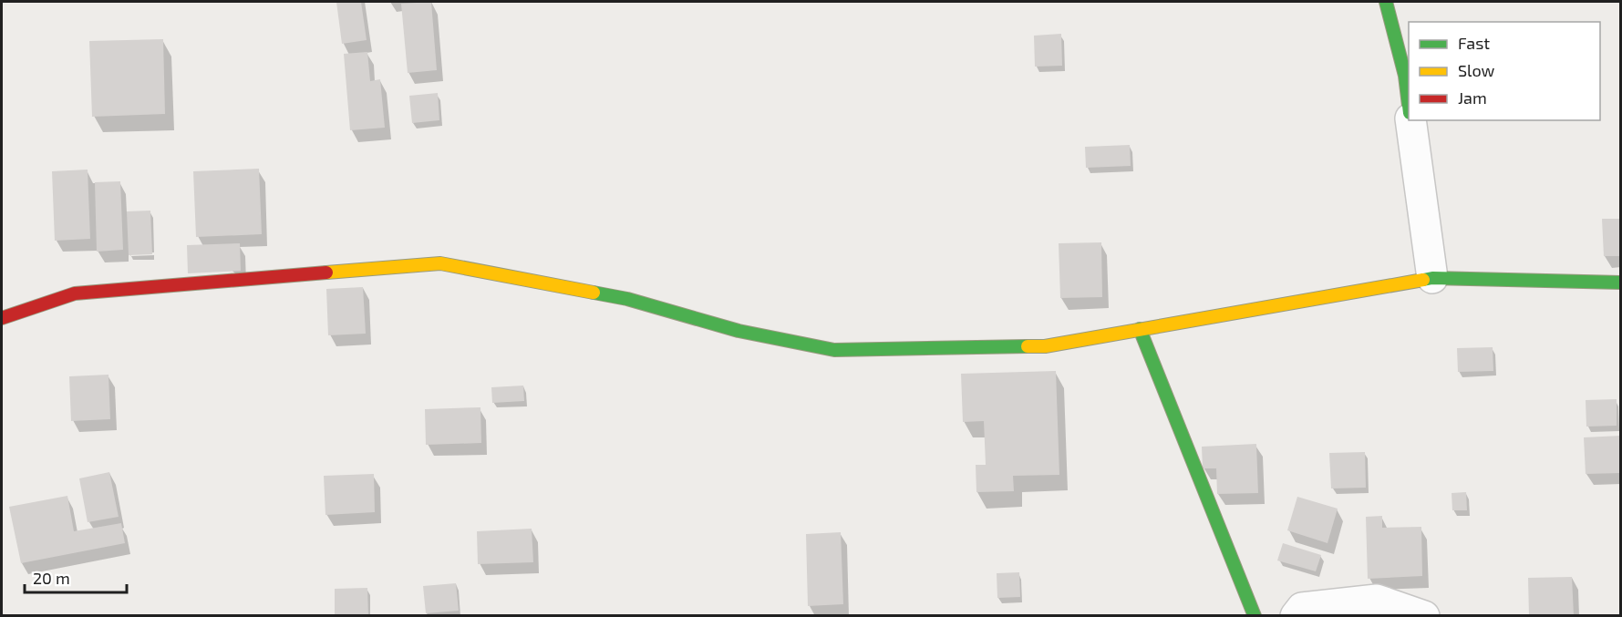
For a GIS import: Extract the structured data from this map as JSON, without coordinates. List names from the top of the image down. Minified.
{"legend":["Fast","Slow","Jam"],"scale_bar":"20 m"}
